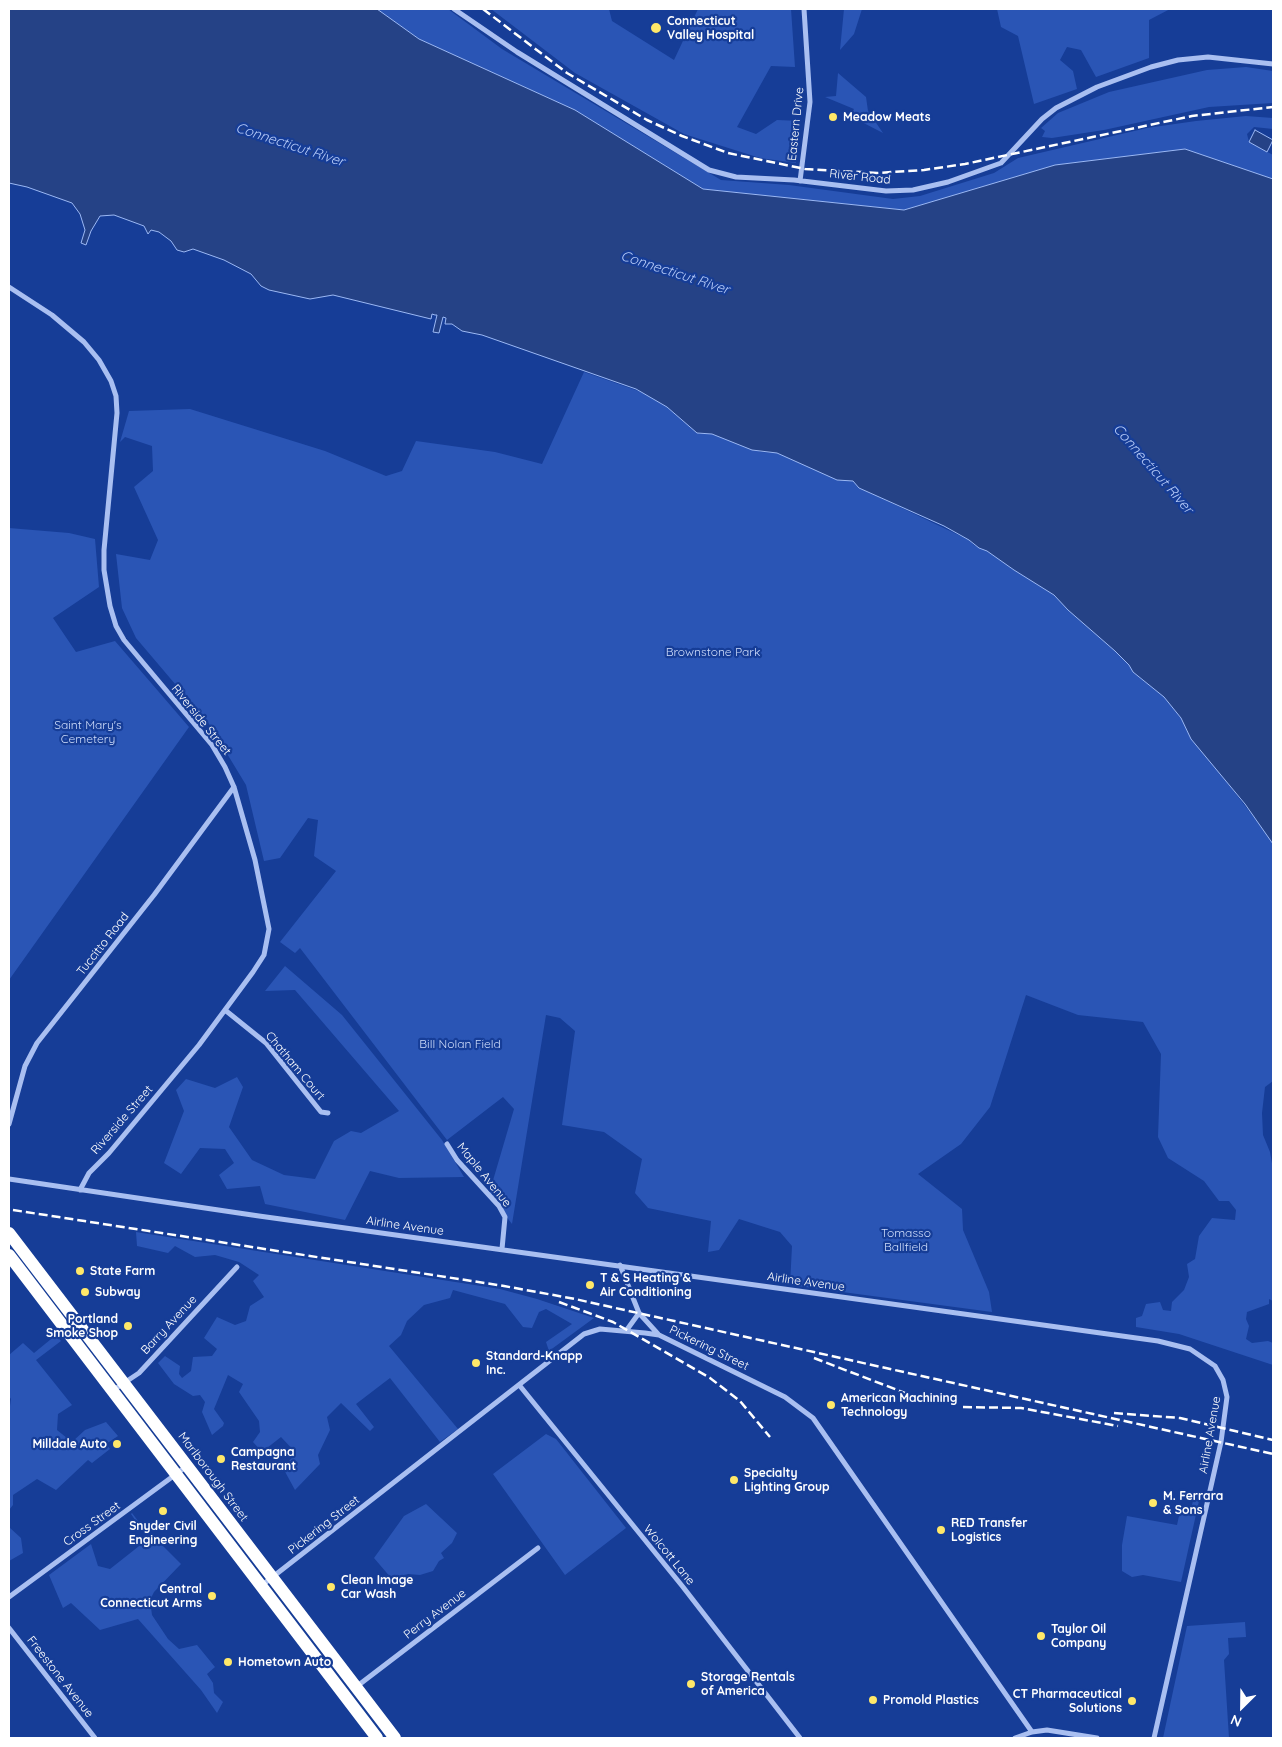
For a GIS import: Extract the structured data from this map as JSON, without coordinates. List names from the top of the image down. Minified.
{"streets":{"highway":["Marlborough Street"],"street":["Eastern Drive","River Road","Riverside Street","Tuccitto Road","Chatham Court","Maple Avenue","Airline Avenue","Barry Avenue","Pickering Street","Cross Street","Wolcott Lane","Perry Avenue","Freestone Avenue"]},"crossings":[["Eastern Drive","River Road"],["Riverside Street","Tuccitto Road"],["Riverside Street","Chatham Court"],["Riverside Street","Airline Avenue"],["Maple Avenue","Airline Avenue"],["Barry Avenue","Marlborough Street"],["Pickering Street","Marlborough Street"],["Pickering Street","Wolcott Lane"],["Marlborough Street","Cross Street"],["Marlborough Street","Perry Avenue"]],"water":["Connecticut River"],"parks":["Brownstone Park","Saint Mary's Cemetery","Bill Nolan Field","Tomasso Ballfield"],"places":["Connecticut Valley Hospital","Meadow Meats","State Farm","T & S Heating & Air Conditioning","Subway","Portland Smoke Shop","Standard-Knapp Inc.","American Machining Technology","Milldale Auto","Campagna Restaurant","Specialty Lighting Group","M. Ferrara & Sons","Snyder Civil Engineering","RED Transfer Logistics","Clean Image Car Wash","Central Connecticut Arms","Taylor Oil Company","Hometown Auto","Storage Rentals of America","Promold Plastics","CT Pharmaceutical Solutions"],"north":"bottom left"}
